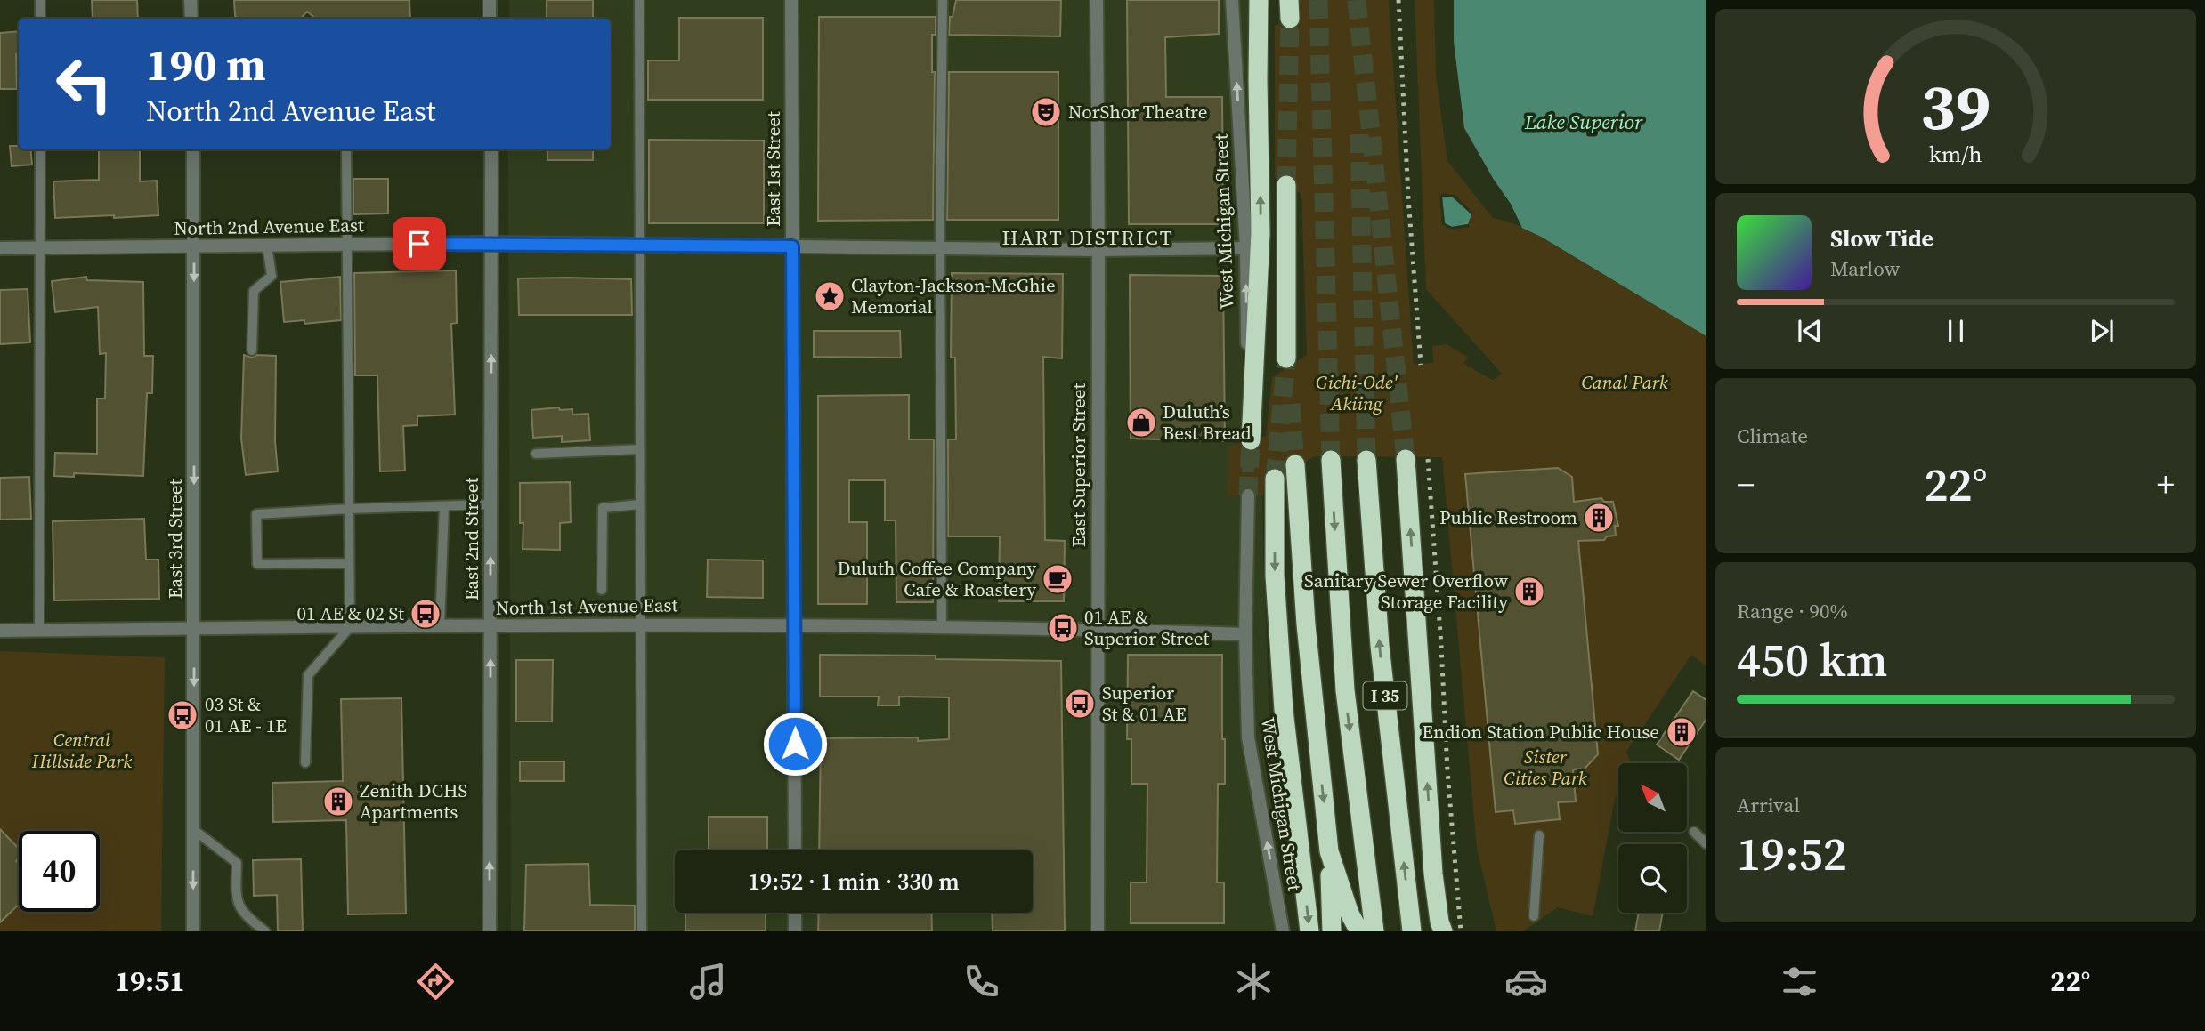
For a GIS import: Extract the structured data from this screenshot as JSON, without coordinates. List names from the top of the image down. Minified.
{"streets":{"highway":["I 35"],"street":["East 1st Street","West Michigan Street","North 2nd Avenue East","East Superior Street","East 3rd Street","East 2nd Street","North 1st Avenue East"]},"crossings":[["East 1st Street","North 2nd Avenue East"],["East 1st Street","North 1st Avenue East"],["West Michigan Street","North 2nd Avenue East"],["West Michigan Street","North 1st Avenue East"],["North 2nd Avenue East","East Superior Street"],["North 2nd Avenue East","East 3rd Street"],["North 2nd Avenue East","East 2nd Street"],["East Superior Street","North 1st Avenue East"],["East 3rd Street","North 1st Avenue East"],["East 2nd Street","North 1st Avenue East"]],"one_way":["West Michigan Street","East 3rd Street","East 2nd Street"],"districts":["HART DISTRICT"],"water":["Lake Superior"],"parks":["Gichi-Ode' Akiing","Canal Park","Central Hillside Park","Sister Cities Park"],"places":{"theatre":["NorShor Theatre"],"place":["Clayton-Jackson-McGhie Memorial"],"shop":["Duluth’s Best Bread"],"building":["Public Restroom","Sanitary Sewer Overflow Storage Facility","Endion Station Public House","Zenith DCHS Apartments"],"cafe":["Duluth Coffee Company Cafe & Roastery"],"bus stop":["01 AE & 02 St","01 AE & Superior Street","Superior St & 01 AE","03 St & 01 AE - 1E"]},"north":"top left","page":{"turn":["190 m","North 2nd Avenue East"],"song":["Slow Tide","Marlow"],"tile":["Climate",["Range · 90%","450 km"],["Arrival","19:52"]],"heat":["−","22°","+"],"limit":"40","trip":"19:52 · 1 min · 330 m","tabs":["19:51","22°"],"gauge":["39","km/h"]}}
